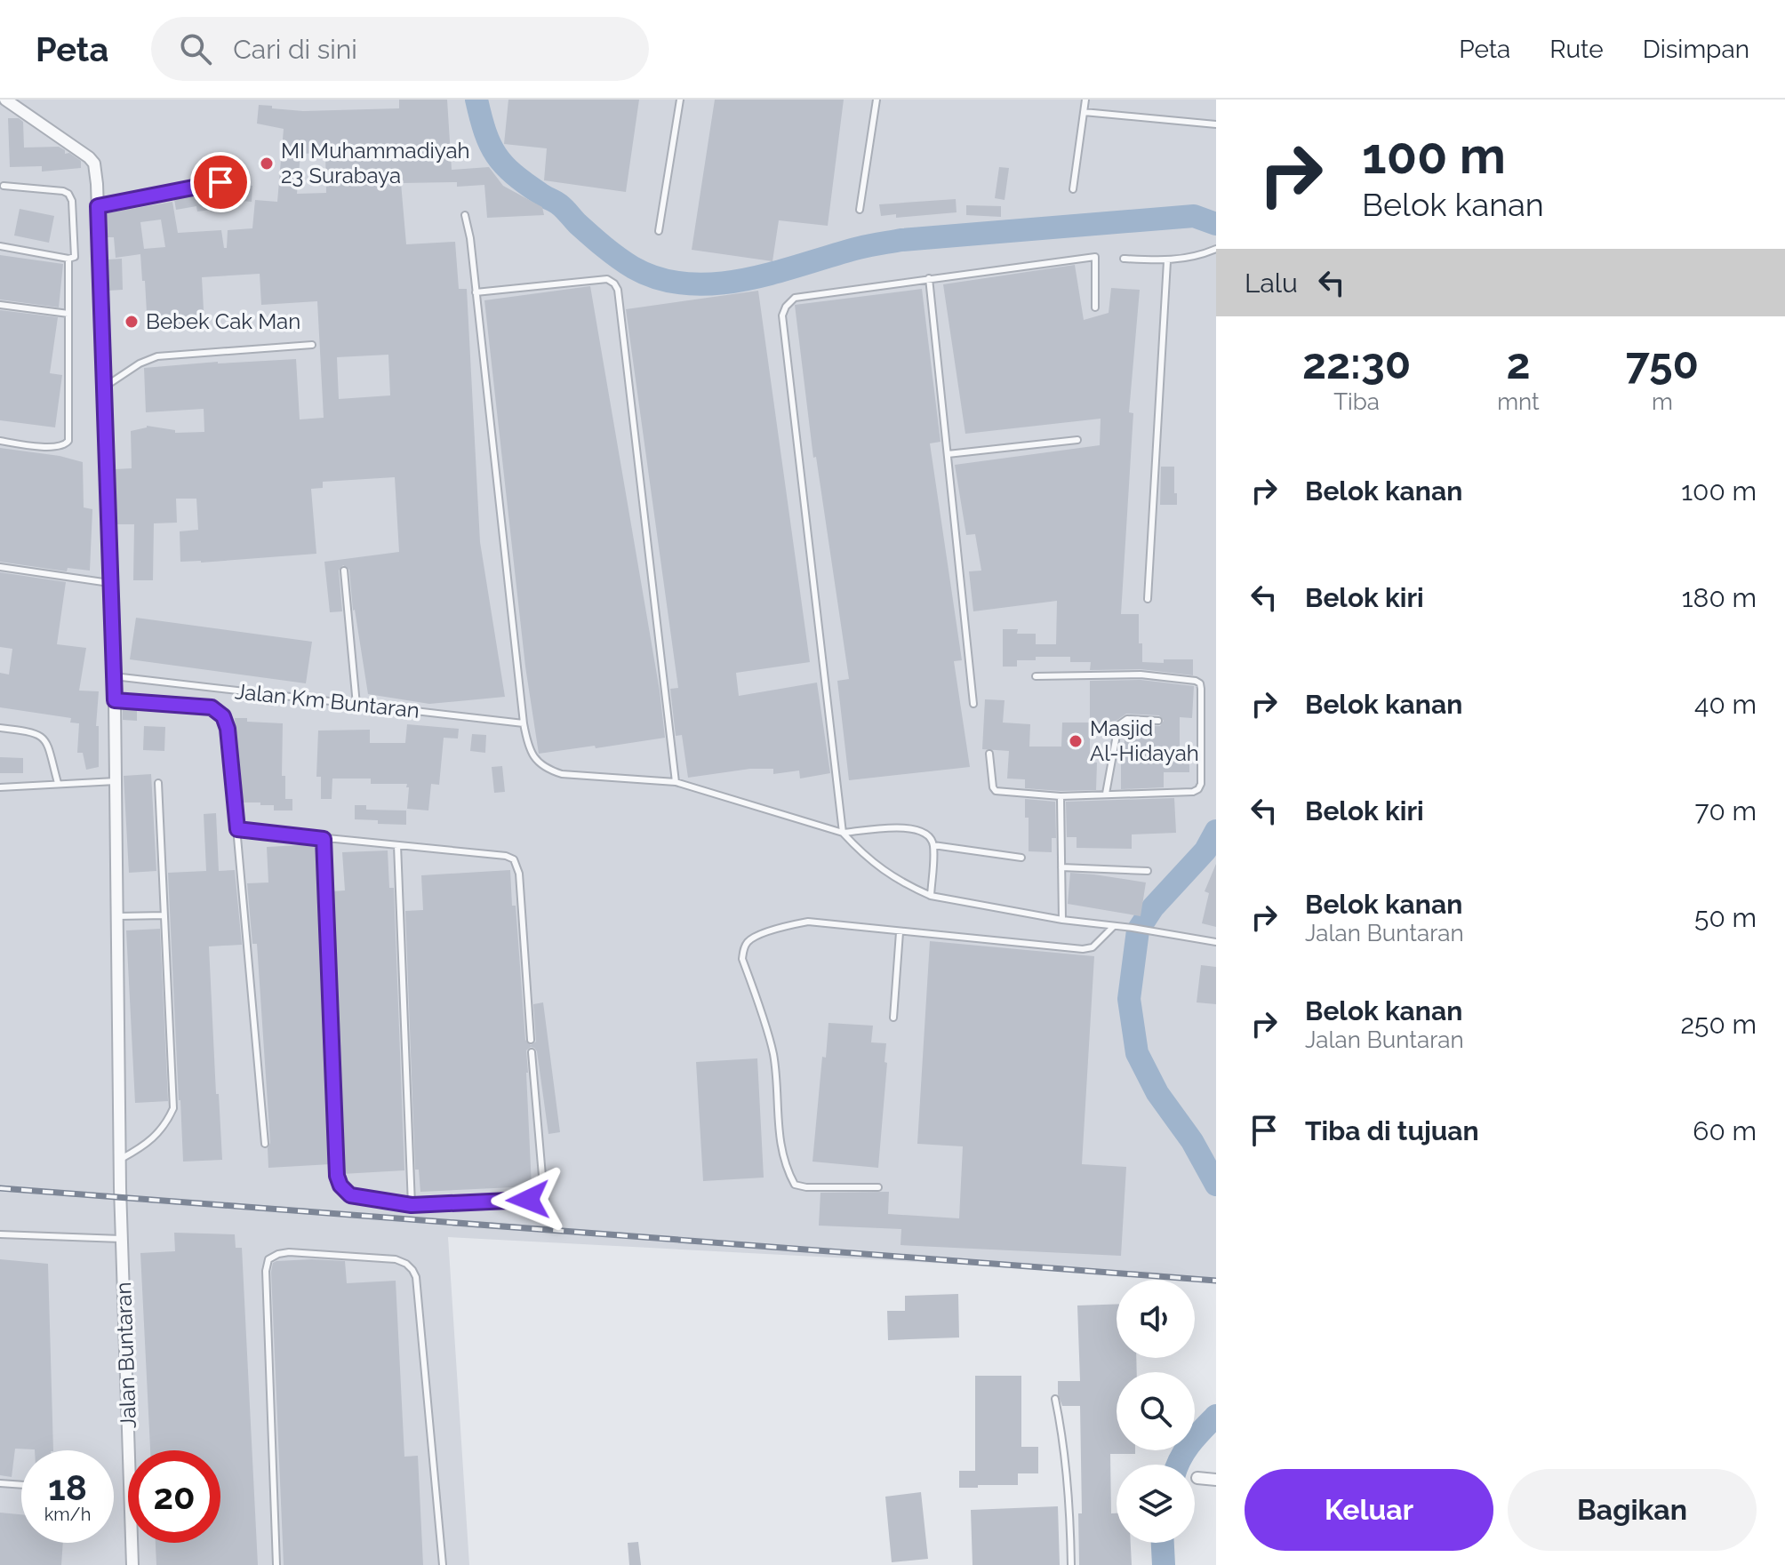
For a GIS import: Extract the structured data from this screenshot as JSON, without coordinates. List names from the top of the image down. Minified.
{"streets":{"street":["Jalan Buntaran"],"lane":["Jalan Km Buntaran"]},"places":["MI Muhammadiyah 23 Surabaya","Bebek Cak Man","Masjid Al-Hidayah"],"page":{"header":"Peta","search":"Cari di sini","nav":["Peta","Rute","Disimpan"],"turn":["100 m","Belok kanan"],"then":"Lalu","eta":["22:30","Tiba","2","mnt","750","m"],"list":[{"name":"Belok kanan","value":"100 m"},{"name":"Belok kiri","value":"180 m"},{"name":"Belok kanan","value":"40 m"},{"name":"Belok kiri","value":"70 m"},{"name":"Belok kanan","note":"Jalan Buntaran","value":"50 m"},{"name":"Belok kanan","note":"Jalan Buntaran","value":"250 m"},{"name":"Tiba di tujuan","value":"60 m"}],"speed":"18 km/h","limit":"20","buttons":["Keluar","Bagikan"]}}
